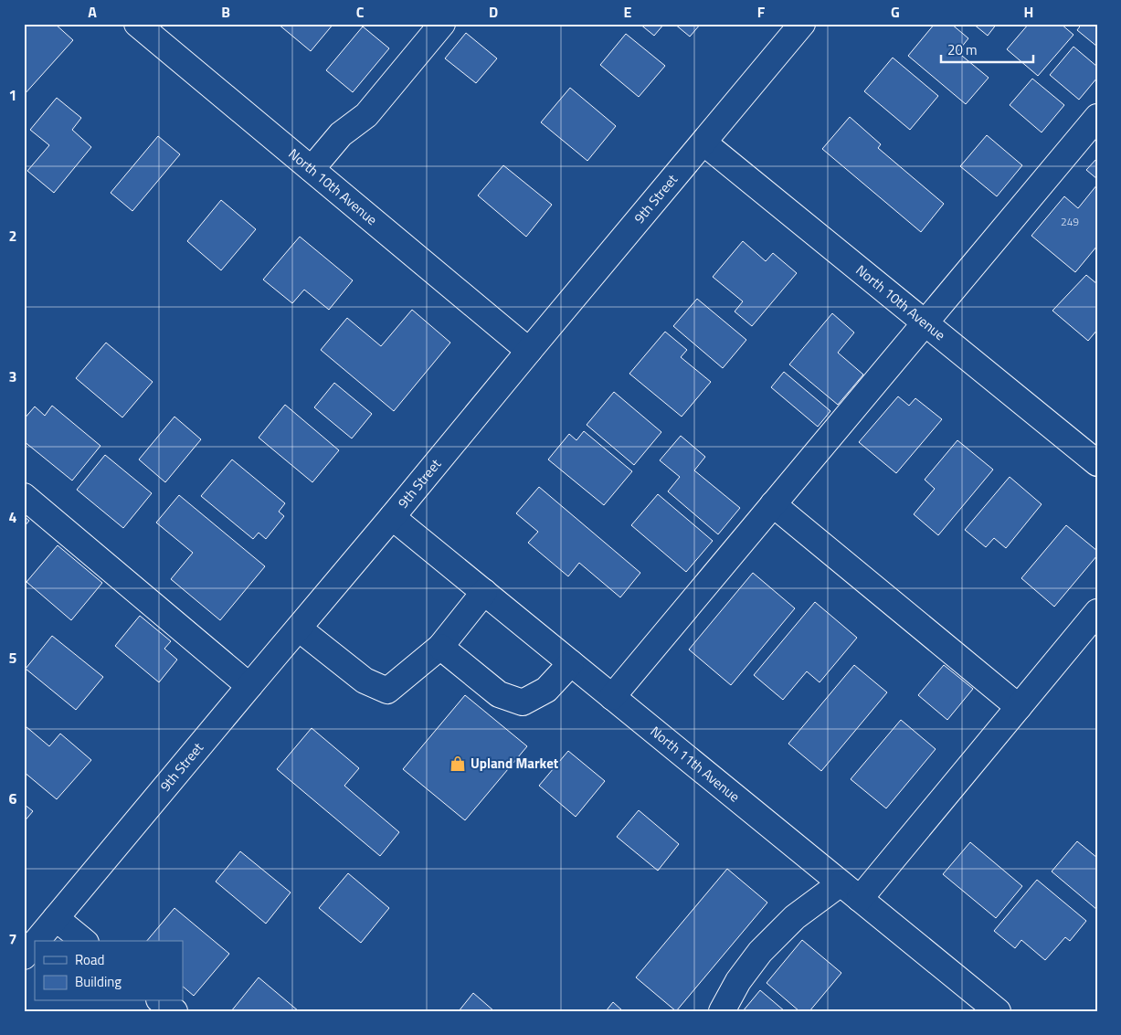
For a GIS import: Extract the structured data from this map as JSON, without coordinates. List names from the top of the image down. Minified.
{"streets":{"street":["North 10th Avenue","9th Street","North 11th Avenue"]},"crossings":[["North 10th Avenue","9th Street"],["9th Street","North 11th Avenue"]],"places":{"shop":["Upland Market"]},"house_numbers":["249"],"legend":["Road","Building"],"scale_bar":"20 m","grid":{"columns":["A","B","C","D","E","F","G","H"],"rows":["1","2","3","4","5","6","7"]}}
